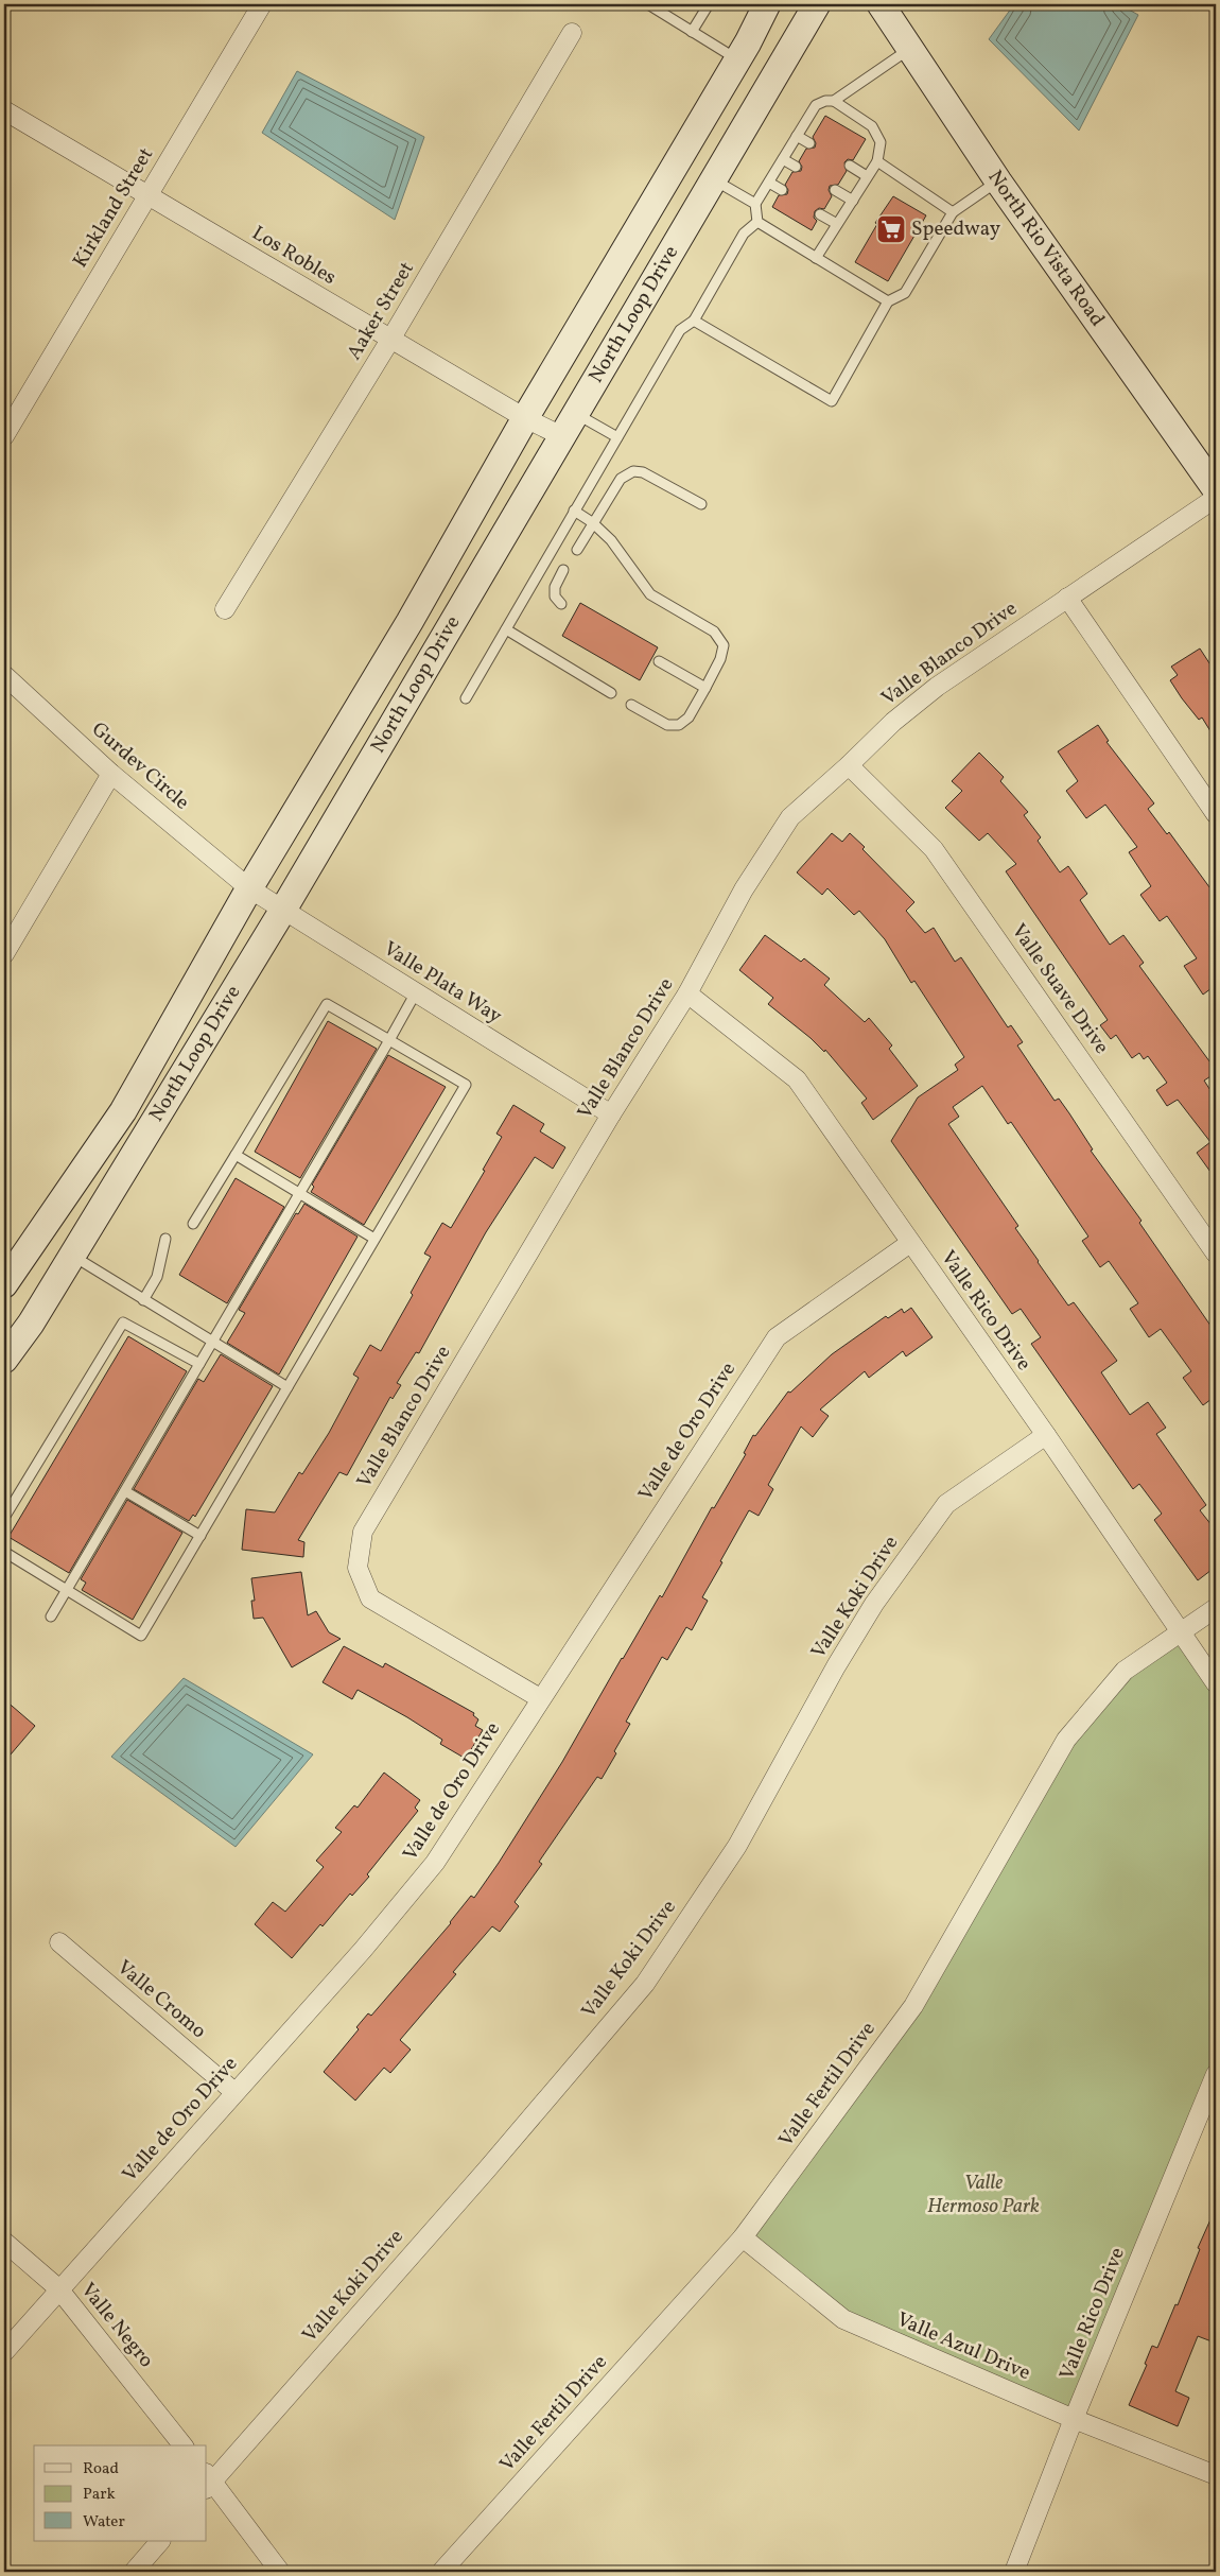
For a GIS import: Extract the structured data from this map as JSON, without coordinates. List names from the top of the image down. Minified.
{"streets":{"main road":["North Rio Vista Road","North Loop Drive"],"street":["Kirkland Street","Los Robles","Aaker Street","Valle Blanco Drive","Gurdev Circle","Valle Plata Way","Valle Suave Drive","Valle Rico Drive","Valle de Oro Drive","Valle Koki Drive","Valle Cromo","Valle Fertil Drive","Valle Negro","Valle Azul Drive"]},"crossings":[["Kirkland Street","Los Robles"],["Los Robles","Aaker Street"],["Los Robles","North Loop Drive"],["North Loop Drive","Gurdev Circle"],["North Loop Drive","Valle Plata Way"],["Valle Blanco Drive","Valle Plata Way"],["Valle Blanco Drive","Valle Suave Drive"],["Valle Blanco Drive","Valle Rico Drive"],["Valle Blanco Drive","Valle de Oro Drive"],["Gurdev Circle","Valle Plata Way"],["Valle Rico Drive","Valle de Oro Drive"],["Valle Rico Drive","Valle Koki Drive"],["Valle Rico Drive","Valle Fertil Drive"],["Valle Rico Drive","Valle Azul Drive"],["Valle de Oro Drive","Valle Cromo"],["Valle de Oro Drive","Valle Negro"],["Valle Fertil Drive","Valle Azul Drive"]],"parks":["Valle Hermoso Park"],"places":{"supermarket":["Speedway"]},"legend":["Road","Park","Water"]}
